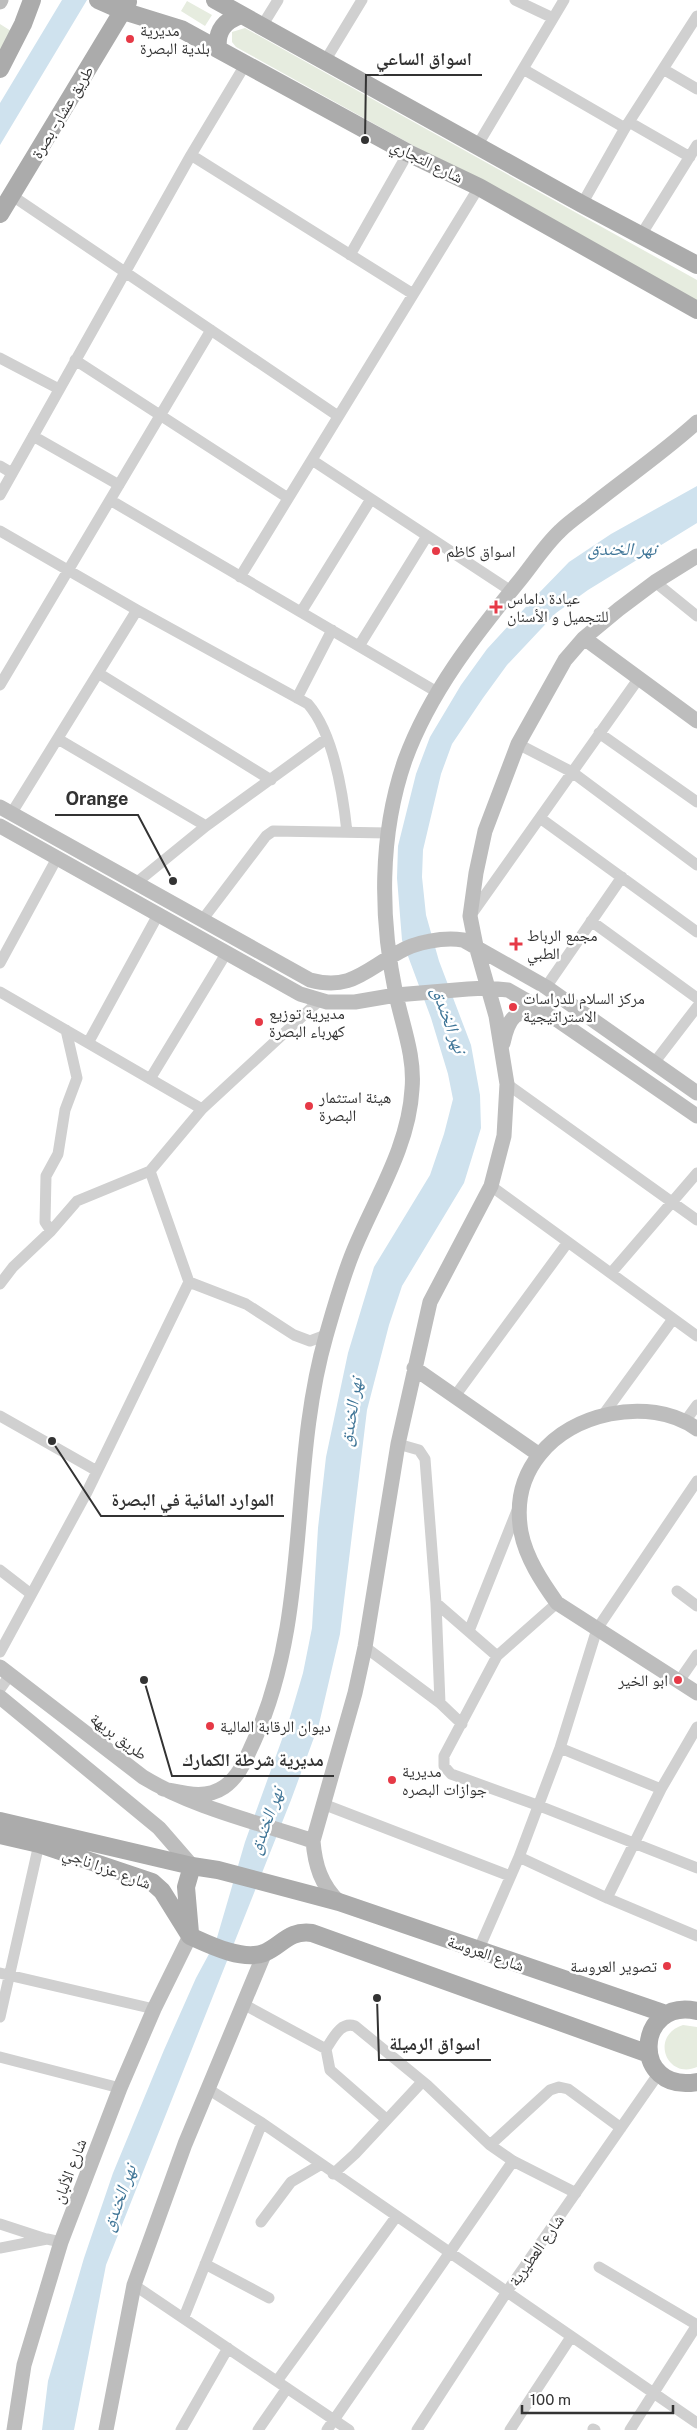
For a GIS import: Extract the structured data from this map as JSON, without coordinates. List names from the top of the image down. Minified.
{"streets":{"main road":["طريق عشار - بصرة","شارع التجاري","طريق بريهة","شارع عزرا ناجي","شارع العروسة","شارع الألبان"],"street":["شارع العطيرية"]},"crossings":[["طريق عشار - بصرة","شارع التجاري"],["شارع عزرا ناجي","شارع العروسة"],["شارع عزرا ناجي","شارع الألبان"]],"water":["نهر الخندق"],"places":{"other":["مديرية بلدية البصرة","اسواق الساعي","اسواق كاظم","Orange","مركز السلام للدراسات الاستراتيجية","مديرية توزيع كهرباء البصرة","هيئة استثمار البصرة","الموارد المائية في البصرة","مديرية شرطة الكمارك","ابو الخير","ديوان الرقابة المالية","مديرية جوازات البصره","تصوير العروسة","اسواق الرميلة"],"health":["عيادة داماس للتجميل و الأسنان","مجمع الرباط الطبي"]},"scale_bar":"100 m"}
